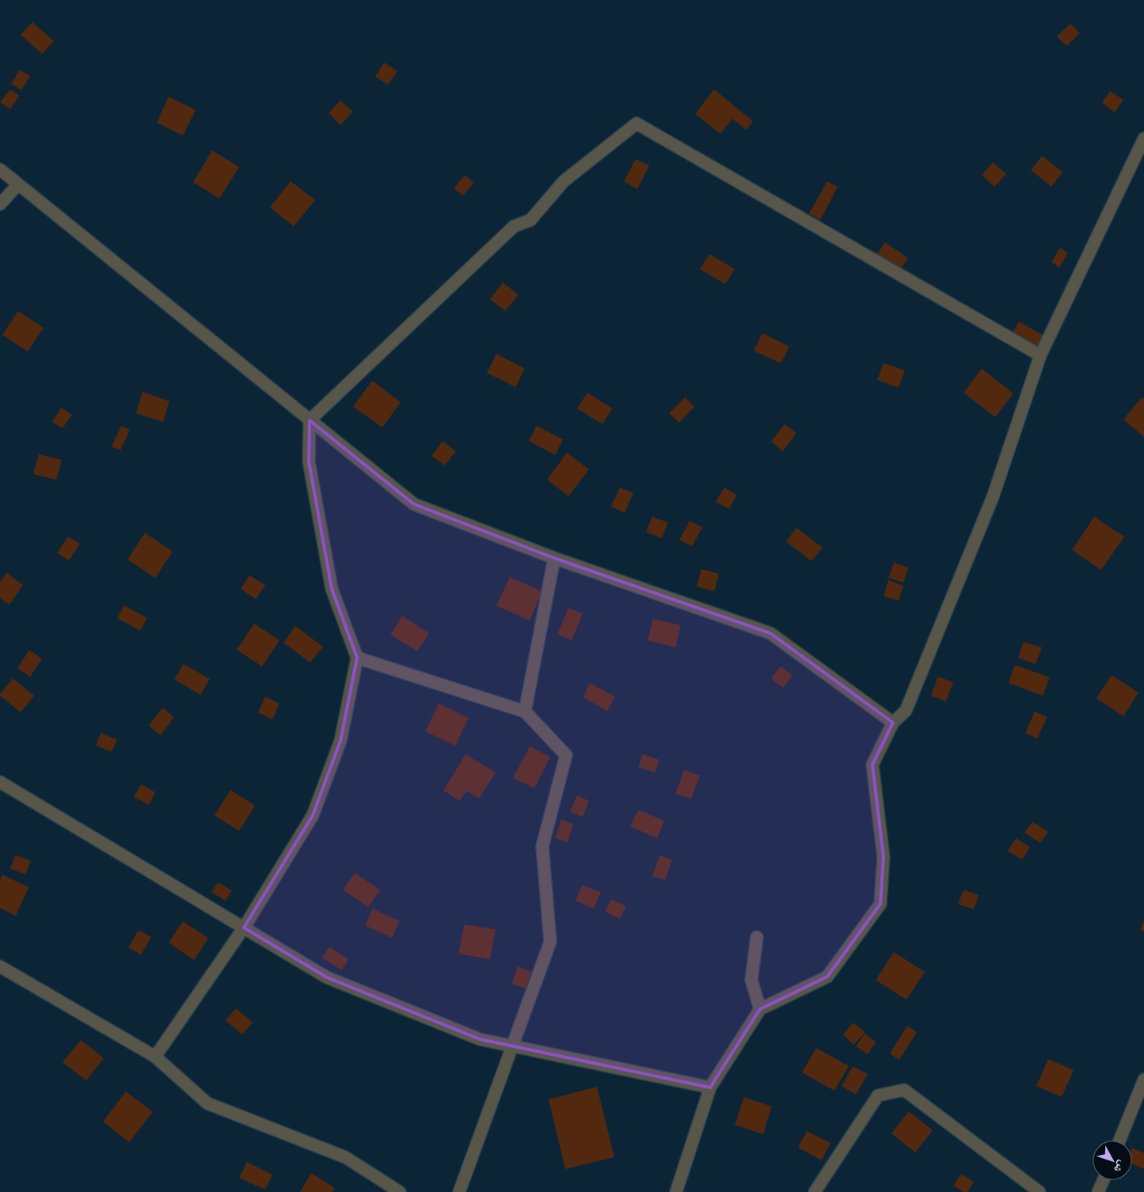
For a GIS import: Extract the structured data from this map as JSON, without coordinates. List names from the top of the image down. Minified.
{"north":"bottom right"}
